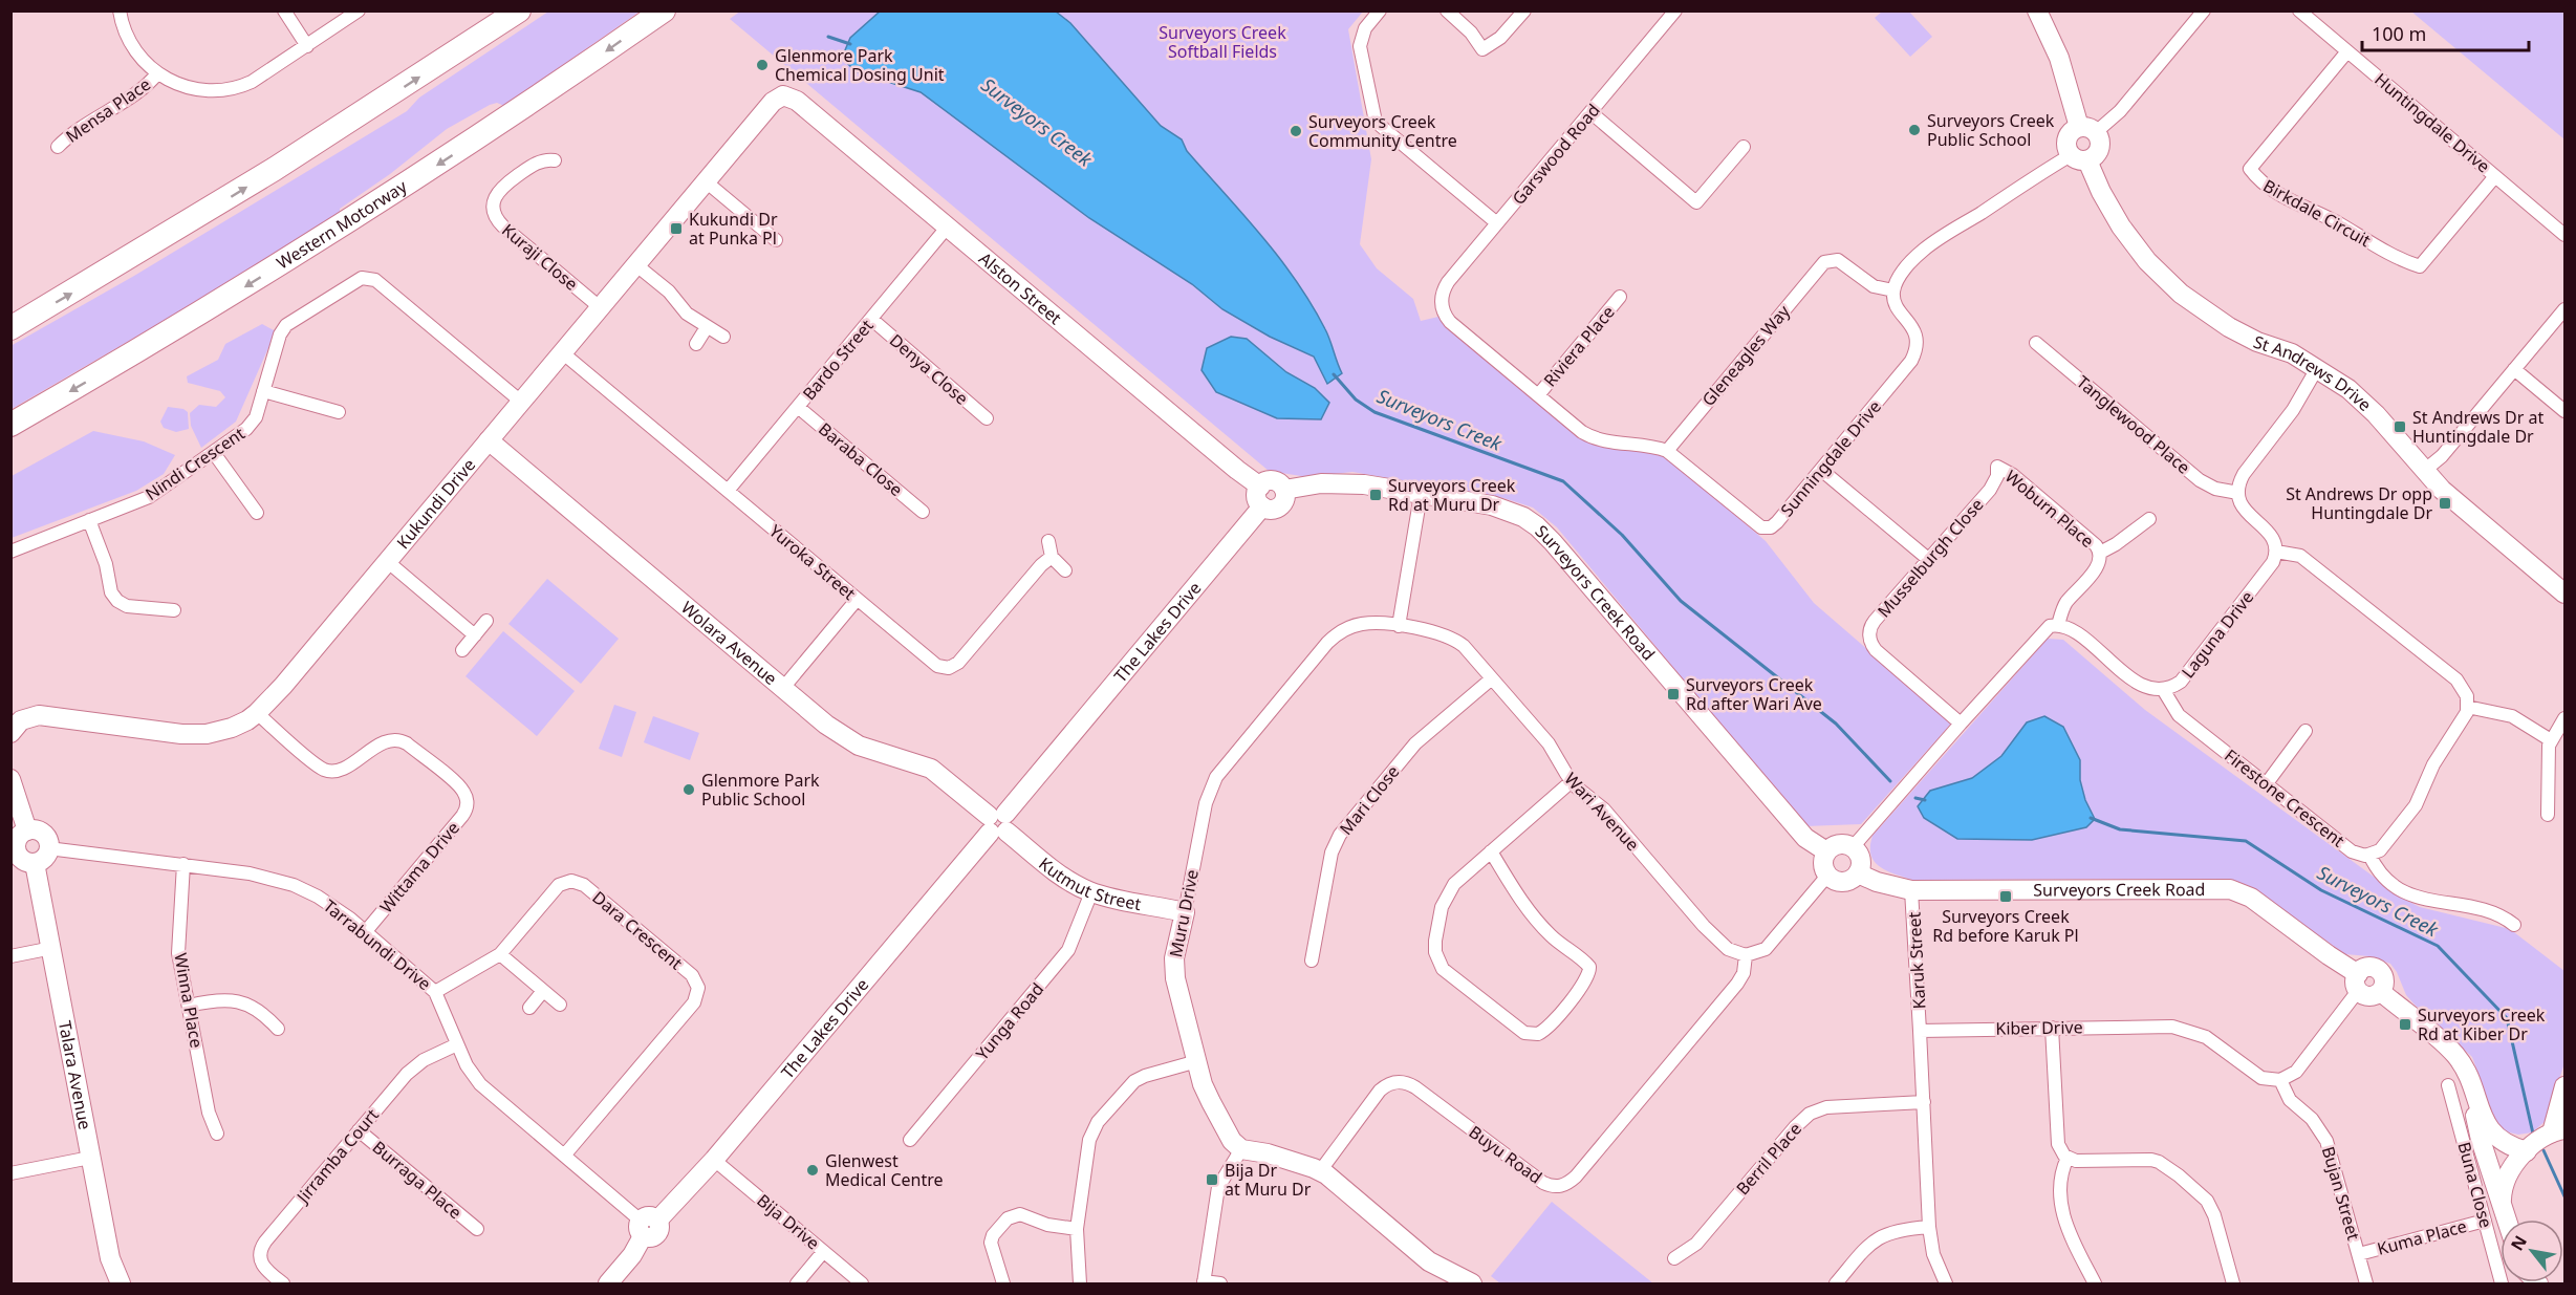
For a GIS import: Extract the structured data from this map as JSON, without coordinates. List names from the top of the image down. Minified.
{"streets":{"highway":["Western Motorway"],"street":["Mensa Place","Huntingdale Drive","Garswood Road","Birkdale Circuit","Kuraji Close","Alston Street","Riviera Place","Gleneagles Way","Bardo Street","Denya Close","St Andrews Drive","Tanglewood Place","Sunningdale Drive","Baraba Close","Nindi Crescent","Kukundi Drive","Woburn Place","Musselburgh Close","Yuroka Street","Surveyors Creek Road","The Lakes Drive","Laguna Drive","Wolara Avenue","Firestone Crescent","Mari Close","Wari Avenue","Wittama Drive","Kutmut Street","Muru Drive","Dara Crescent","Tarrabundi Drive","Karuk Street","Winna Place","Yunga Road","Kiber Drive","Talara Avenue","Buyu Road","Jirramba Court","Berril Place","Burraga Place","Buna Close","Bujan Street","Bija Drive","Kuma Place"]},"crossings":[["Huntingdale Drive","Birkdale Circuit"],["Garswood Road","Sunningdale Drive"],["Kuraji Close","Kukundi Drive"],["Alston Street","Bardo Street"],["Alston Street","Kukundi Drive"],["Alston Street","Surveyors Creek Road"],["Alston Street","The Lakes Drive"],["Riviera Place","Sunningdale Drive"],["Gleneagles Way","Sunningdale Drive"],["Bardo Street","Denya Close"],["Bardo Street","Baraba Close"],["Bardo Street","Yuroka Street"],["Nindi Crescent","Kukundi Drive"],["Kukundi Drive","Yuroka Street"],["Kukundi Drive","Wolara Avenue"],["Kukundi Drive","Wittama Drive"],["Woburn Place","Musselburgh Close"],["Woburn Place","Laguna Drive"],["Surveyors Creek Road","The Lakes Drive"],["Surveyors Creek Road","Karuk Street"],["The Lakes Drive","Wolara Avenue"],["The Lakes Drive","Kutmut Street"],["The Lakes Drive","Tarrabundi Drive"],["The Lakes Drive","Bija Drive"],["Laguna Drive","Firestone Crescent"],["Wolara Avenue","Kutmut Street"],["Mari Close","Wari Avenue"],["Wari Avenue","Muru Drive"],["Wari Avenue","Buyu Road"],["Wittama Drive","Tarrabundi Drive"],["Kutmut Street","Muru Drive"],["Kutmut Street","Yunga Road"],["Dara Crescent","Tarrabundi Drive"],["Tarrabundi Drive","Winna Place"],["Tarrabundi Drive","Talara Avenue"],["Tarrabundi Drive","Jirramba Court"],["Karuk Street","Kiber Drive"],["Kiber Drive","Bujan Street"],["Jirramba Court","Burraga Place"],["Buna Close","Kuma Place"],["Bujan Street","Kuma Place"]],"water":["Surveyors Creek"],"parks":["Surveyors Creek Softball Fields"],"places":{"other":["Glenmore Park Chemical Dosing Unit","Surveyors Creek Public School","Surveyors Creek Community Centre","Glenmore Park Public School","Glenwest Medical Centre"],"transit":["Kukundi Dr at Punka Pl","St Andrews Dr at Huntingdale Dr","Surveyors Creek Rd at Muru Dr","St Andrews Dr opp Huntingdale Dr","Surveyors Creek Rd after Wari Ave","Surveyors Creek Rd before Karuk Pl","Surveyors Creek Rd at Kiber Dr","Bija Dr at Muru Dr"]},"scale_bar":"100 m","north":"top left"}
